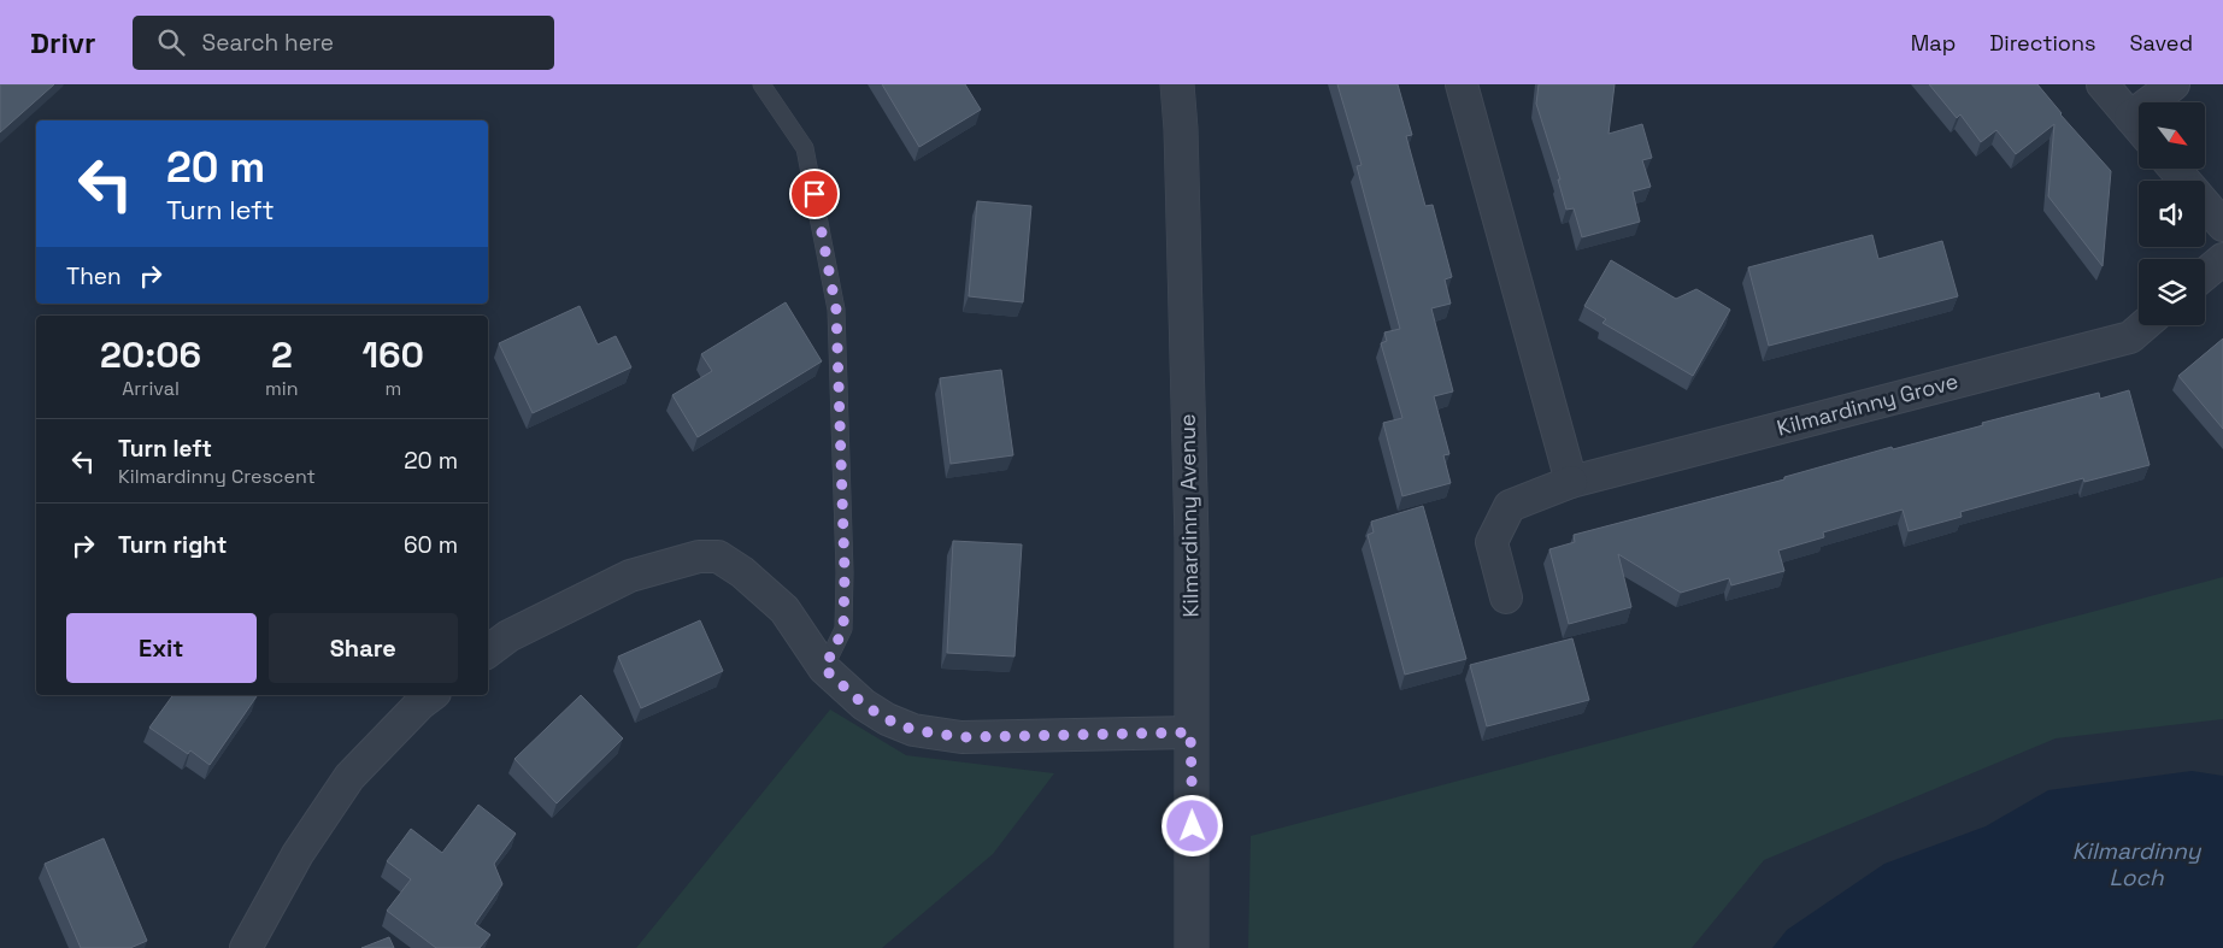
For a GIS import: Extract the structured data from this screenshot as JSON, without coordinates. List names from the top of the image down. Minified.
{"streets":{"street":["Kilmardinny Grove","Kilmardinny Avenue"]},"water":["Kilmardinny Loch"],"north":"bottom right","page":{"header":"Drivr","search":"Search here","nav":["Map","Directions","Saved"],"turn":["20 m","Turn left"],"then":"Then","eta":["20:06","Arrival","2","min","160","m"],"list":[{"name":"Turn left","note":"Kilmardinny Crescent","value":"20 m"},{"name":"Turn right","value":"60 m"}],"buttons":["Exit","Share"]}}
